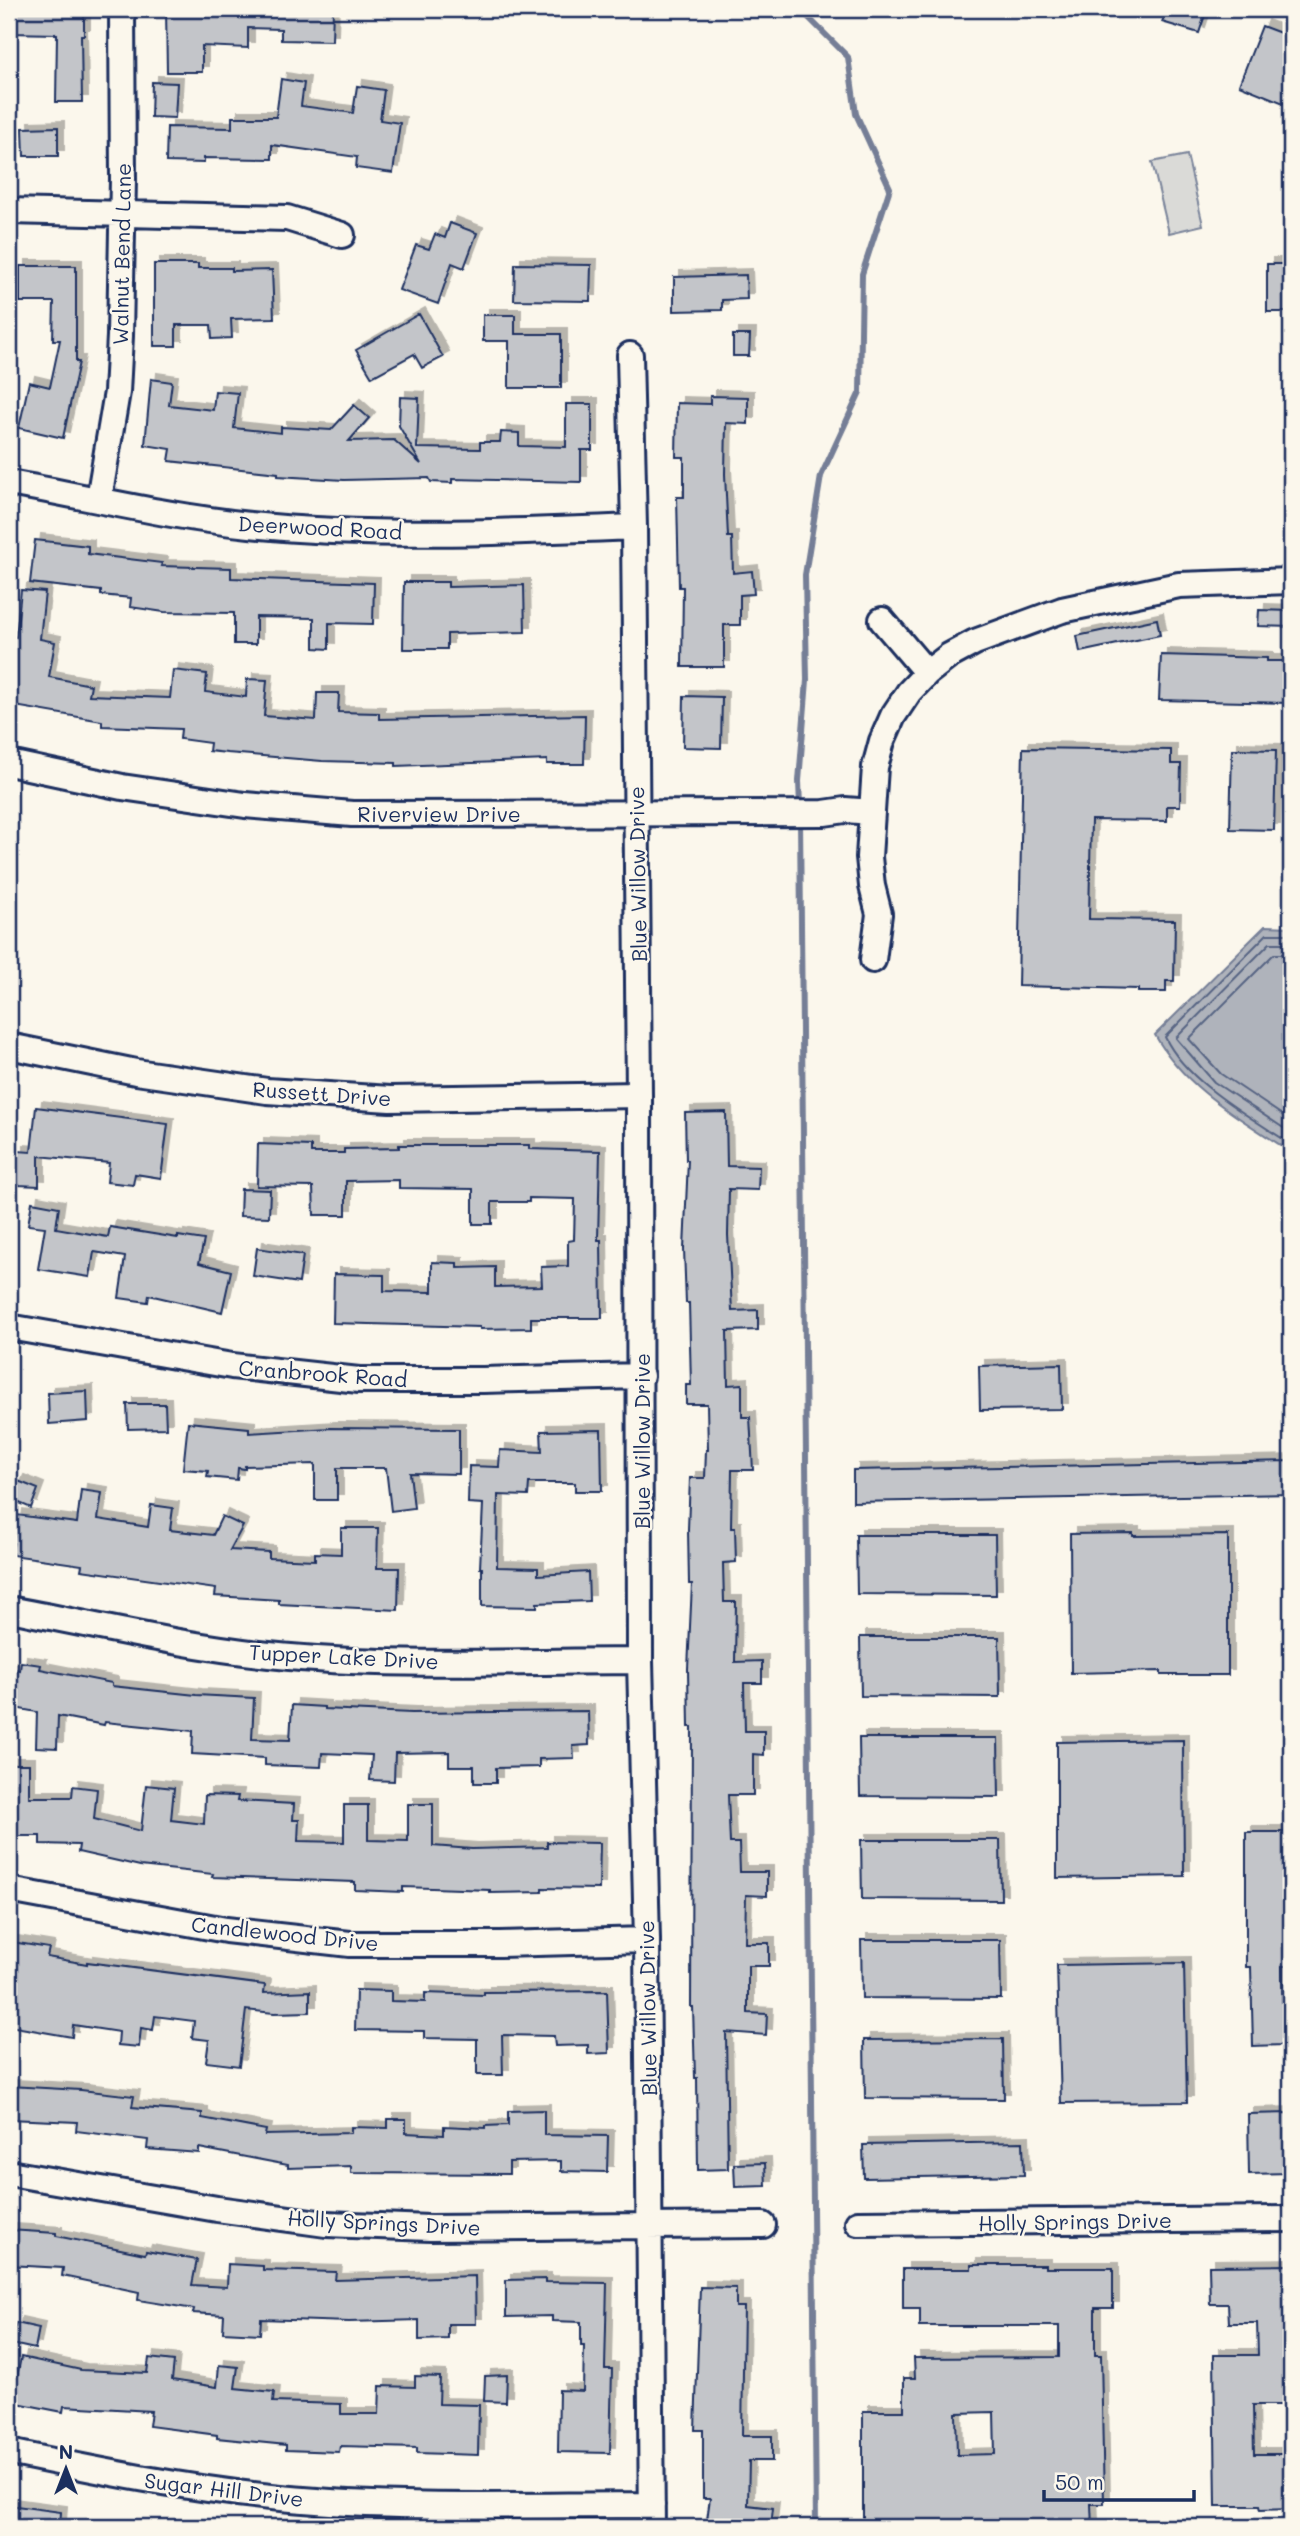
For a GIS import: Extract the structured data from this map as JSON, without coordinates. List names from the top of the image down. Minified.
{"streets":{"street":["Walnut Bend Lane","Deerwood Road","Riverview Drive","Blue Willow Drive","Russett Drive","Cranbrook Road","Tupper Lake Drive","Candlewood Drive","Holly Springs Drive","Sugar Hill Drive"]},"crossings":[["Walnut Bend Lane","Deerwood Road"],["Deerwood Road","Blue Willow Drive"],["Riverview Drive","Blue Willow Drive"],["Blue Willow Drive","Russett Drive"],["Blue Willow Drive","Cranbrook Road"],["Blue Willow Drive","Tupper Lake Drive"],["Blue Willow Drive","Candlewood Drive"],["Blue Willow Drive","Holly Springs Drive"],["Blue Willow Drive","Sugar Hill Drive"]],"scale_bar":"50 m","north":"top"}
